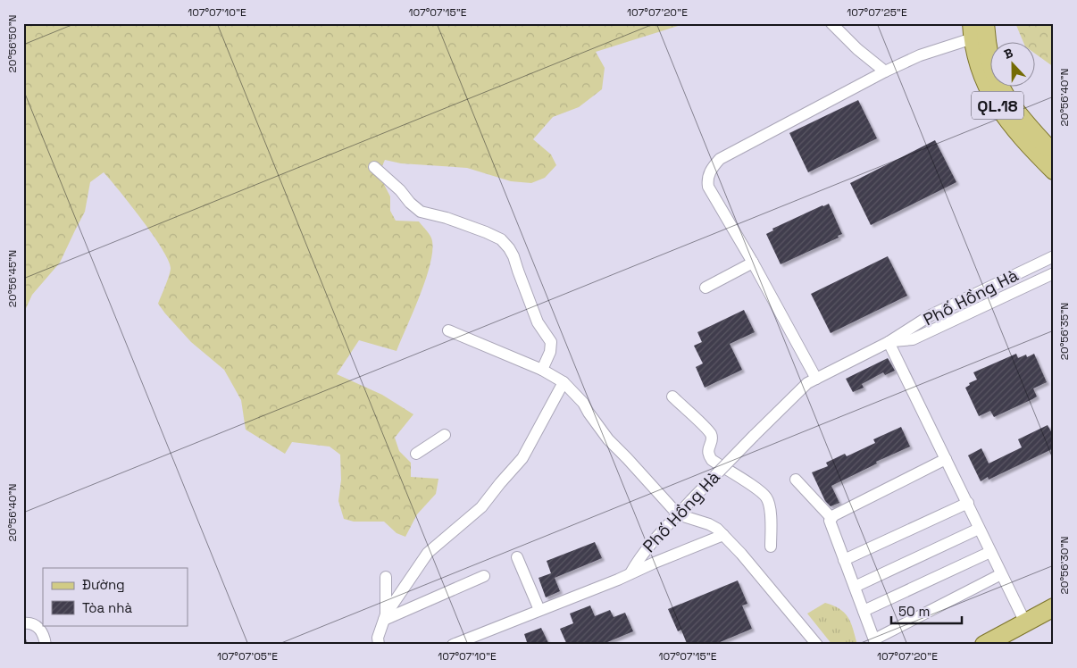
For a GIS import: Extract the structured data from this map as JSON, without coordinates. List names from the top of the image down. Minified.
{"streets":{"main road":["QL.18"],"street":["Phố Hồng Hà"]},"legend":["Đường","Tòa nhà"],"scale_bar":"50 m","north":"top","coordinates":["107°07'10\"E","107°07'15\"E","107°07'20\"E","107°07'25\"E","20°56'50\"N","20°56'40\"N","20°56'45\"N","20°56'35\"N","20°56'30\"N","107°07'05\"E"]}
